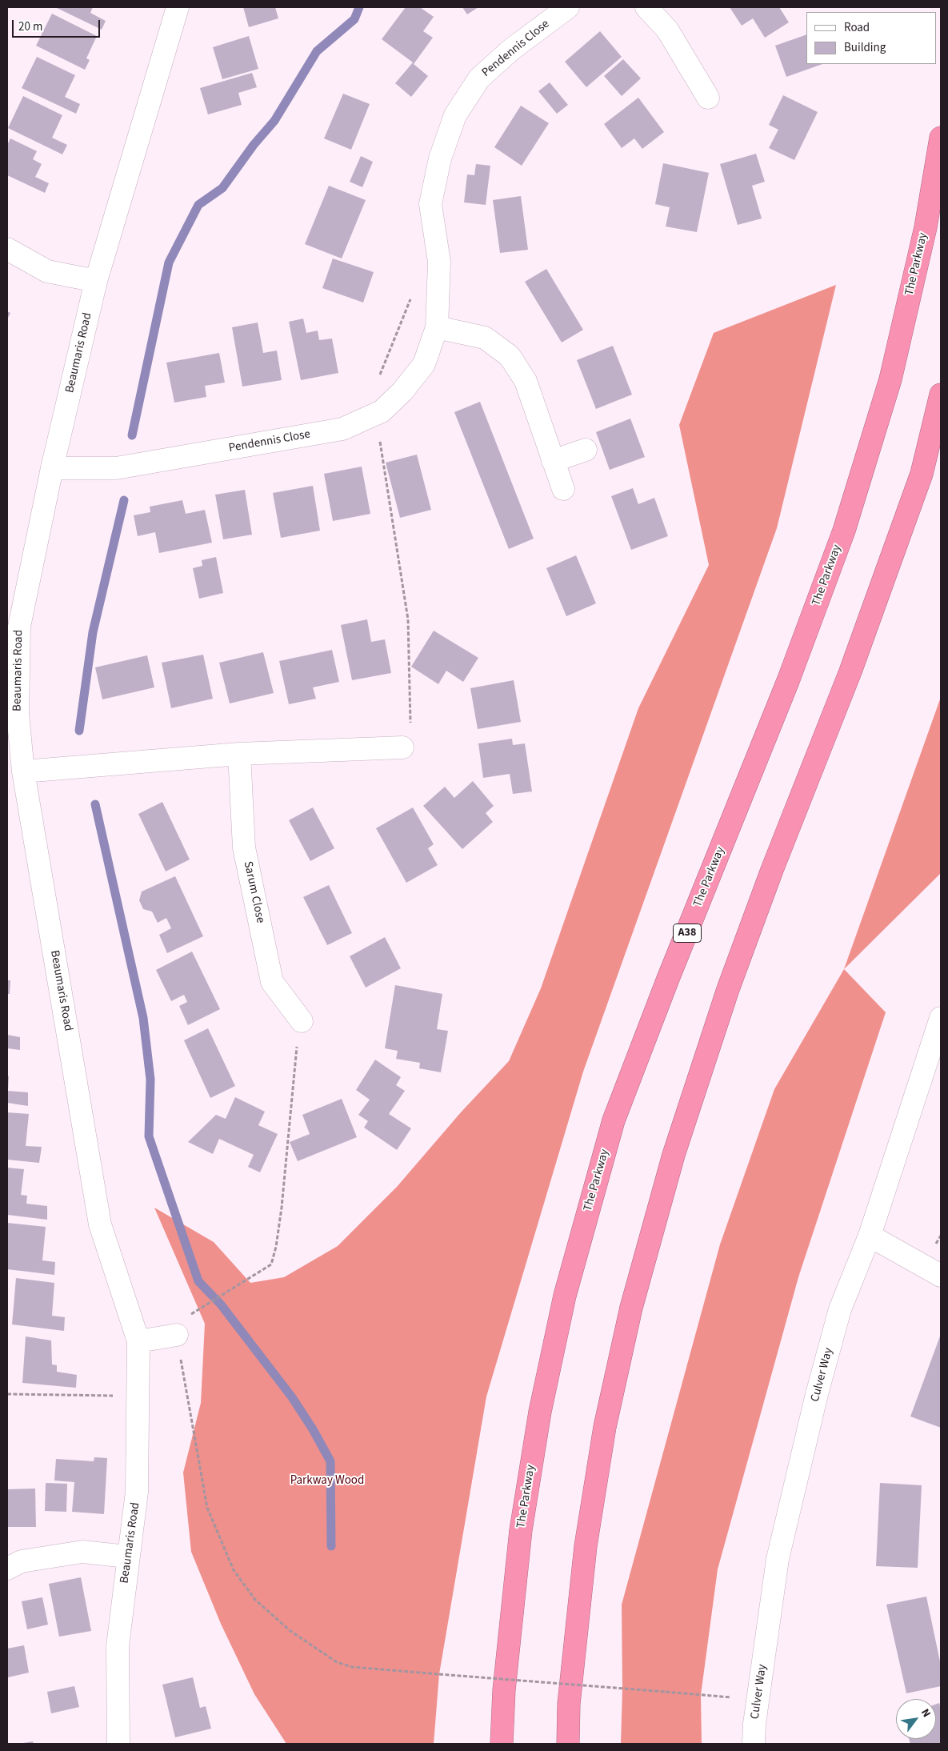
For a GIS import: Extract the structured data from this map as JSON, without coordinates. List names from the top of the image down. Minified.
{"streets":{"highway":["The Parkway","A38"],"street":["Pendennis Close","Beaumaris Road","Sarum Close","Culver Way"]},"crossings":[["Pendennis Close","Beaumaris Road"]],"parks":["Parkway Wood"],"legend":["Road","Building"],"scale_bar":"20 m","north":"top right"}
